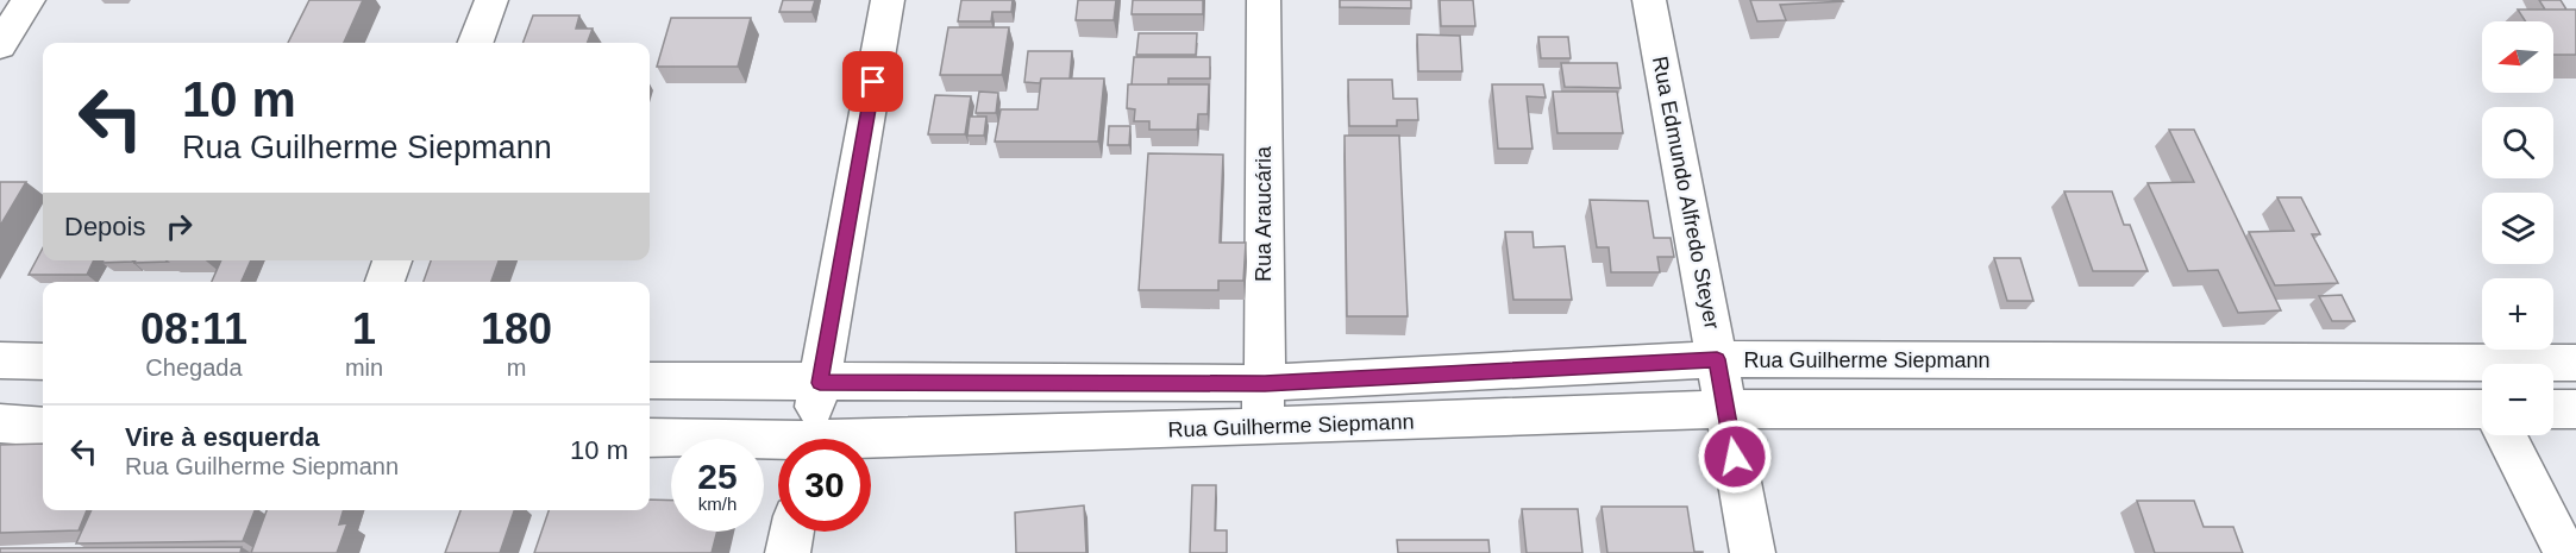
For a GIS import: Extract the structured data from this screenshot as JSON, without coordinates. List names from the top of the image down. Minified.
{"streets":{"street":["Rua Edmundo Alfredo Steyer","Rua Araucária","Rua Guilherme Siepmann"]},"crossings":[["Rua Edmundo Alfredo Steyer","Rua Guilherme Siepmann"],["Rua Araucária","Rua Guilherme Siepmann"]],"north":"left","page":{"map_buttons":["+","−"],"turn":["10 m","Rua Guilherme Siepmann"],"then":"Depois","eta":["08:11","Chegada","1","min","180","m"],"list":[{"name":"Vire à esquerda","note":"Rua Guilherme Siepmann","value":"10 m"}],"speed":"25 km/h","limit":"30"}}
